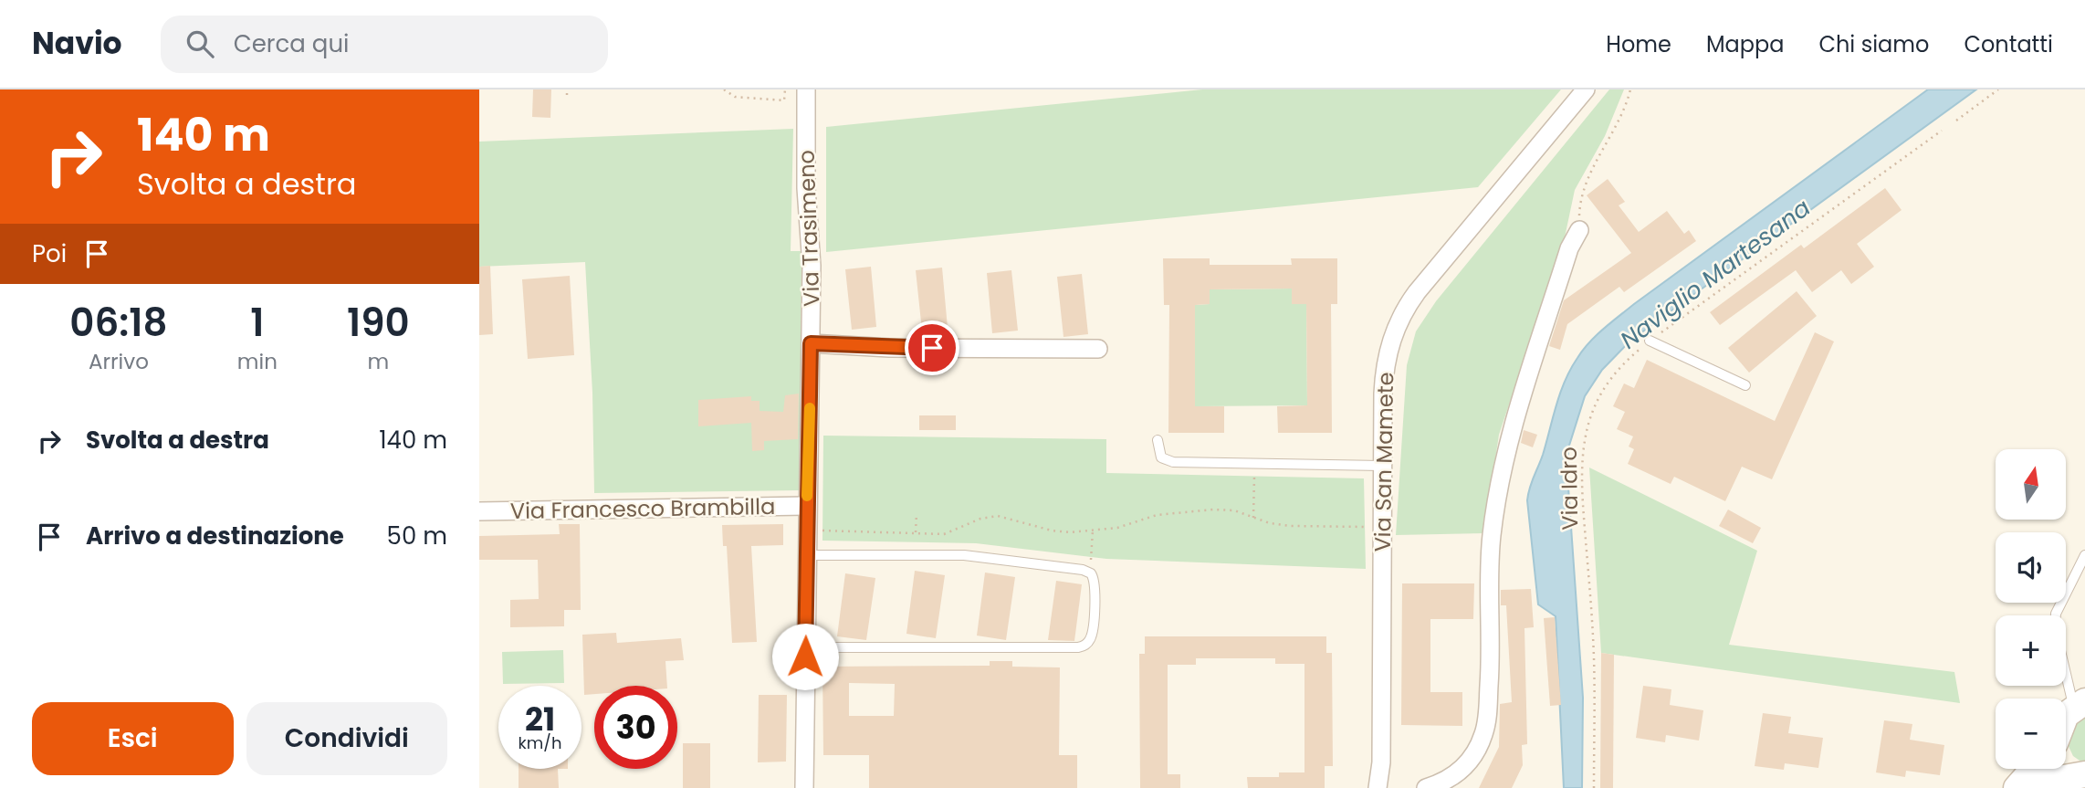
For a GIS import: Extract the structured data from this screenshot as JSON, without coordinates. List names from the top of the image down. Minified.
{"streets":{"street":["Via Trasimeno","Via San Mamete","Via Francesco Brambilla"],"path":["Via Idro"]},"crossings":[["Via Trasimeno","Via Francesco Brambilla"]],"water":["Naviglio Martesana"],"north":"top","page":{"header":"Navio","search":"Cerca qui","nav":["Home","Mappa","Chi siamo","Contatti"],"turn":["140 m","Svolta a destra"],"then":"Poi","eta":["06:18","Arrivo","1","min","190","m"],"list":[{"name":"Svolta a destra","value":"140 m"},{"name":"Arrivo a destinazione","value":"50 m"}],"map_buttons":["+","−"],"speed":"21 km/h","limit":"30","buttons":["Esci","Condividi"]}}
